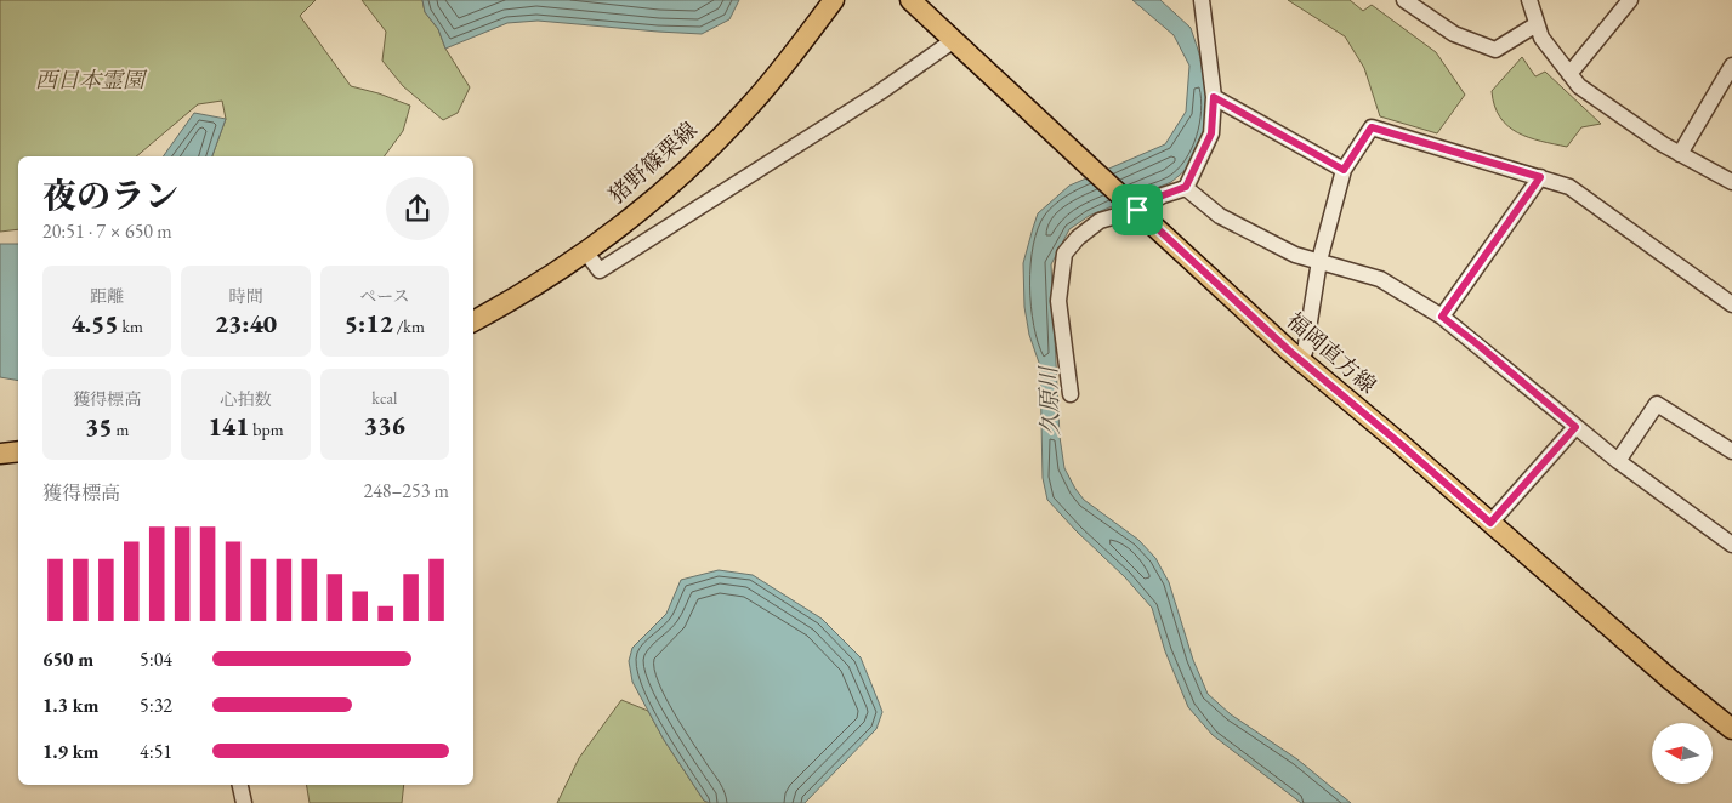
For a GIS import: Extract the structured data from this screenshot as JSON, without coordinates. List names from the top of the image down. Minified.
{"streets":{"main road":["猪野篠栗線","福岡直方線"]},"water":["久原川"],"parks":["西日本霊園"],"north":"left","page":{"heading":["夜のラン","20:51 · 7 × 650 m"],"stats":[["距離","4.55 km"],["時間","23:40"],["ペース","5:12 /km"],["獲得標高","35 m"],["心拍数","141 bpm"],["kcal","336"]],"chart":["獲得標高","248–253 m"],"list":[{"name":"650 m","note":"5:04"},{"name":"1.3 km","note":"5:32"},{"name":"1.9 km","note":"4:51"}]}}
